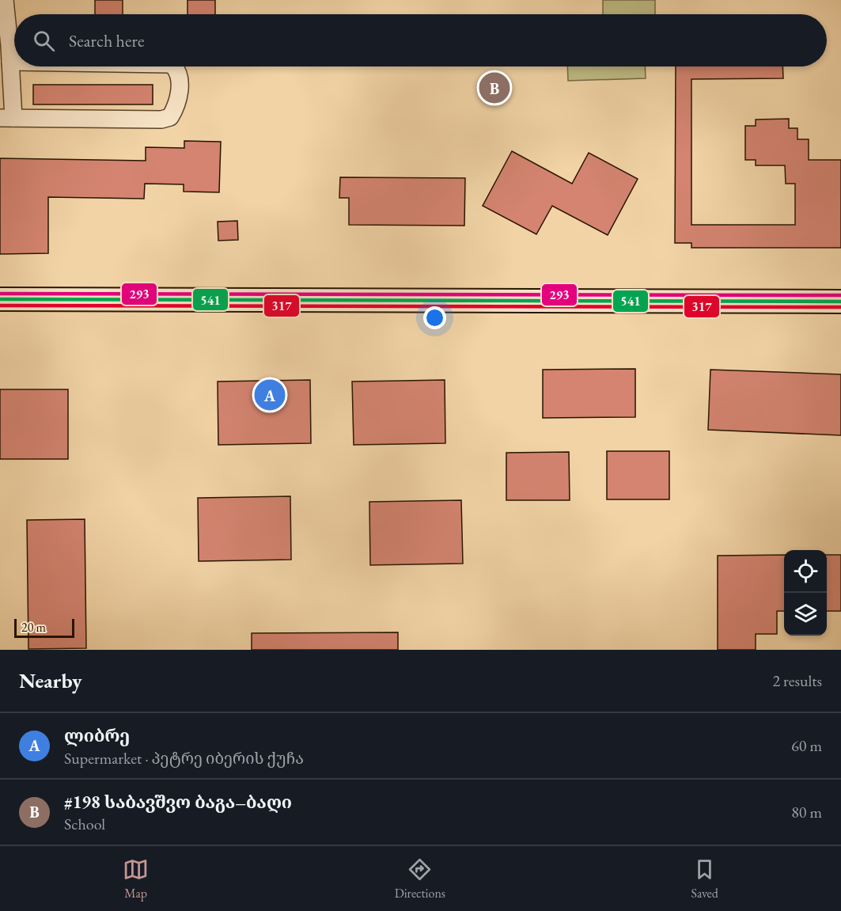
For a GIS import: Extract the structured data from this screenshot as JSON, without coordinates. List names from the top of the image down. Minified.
{"lines":["transit line 293","transit line 541","transit line 317"],"scale_bar":"20 m","page":{"search":"Search here","pins":["B","A"],"scale":"20 m","heading":["Nearby","2 results"],"list":[{"mark":"A","name":"ლიბრე","note":"Supermarket · პეტრე იბერის ქუჩა","value":"60 m"},{"mark":"B","name":"#198 საბავშვო ბაგა–ბაღი","note":"School","value":"80 m"}],"nav":["Map","Directions","Saved"]}}
